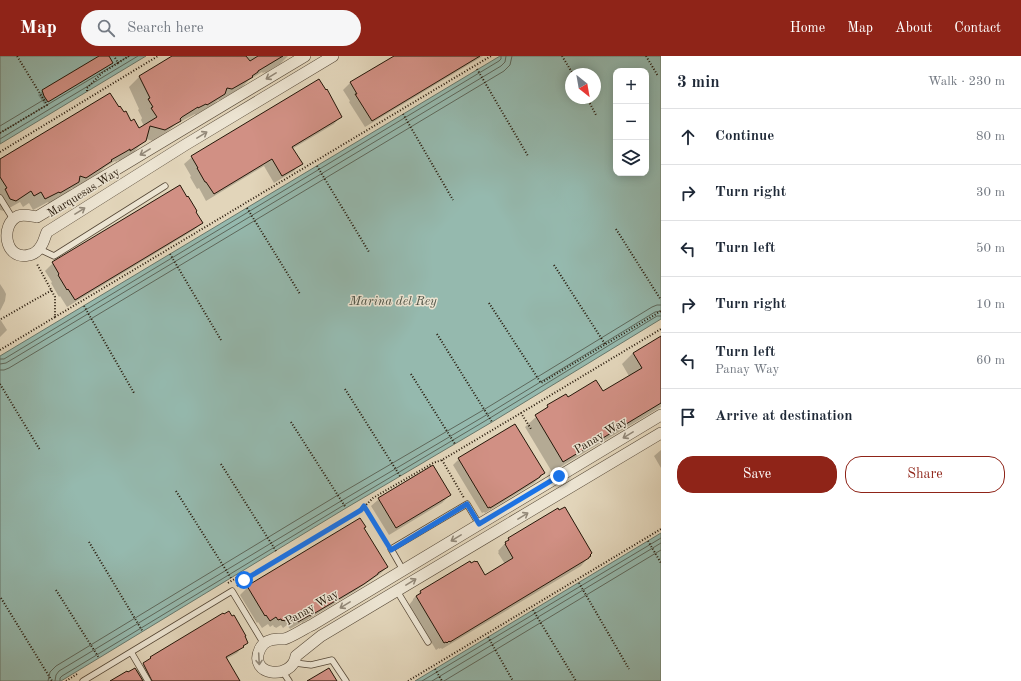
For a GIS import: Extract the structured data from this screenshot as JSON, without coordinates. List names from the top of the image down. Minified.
{"streets":{"street":["Marquesas Way","Panay Way"]},"water":["Marina del Rey"],"north":"bottom right","page":{"header":"Map","search":"Search here","nav":["Home","Map","About","Contact"],"heading":["3 min","Walk · 230 m"],"map_buttons":["+","−"],"list":[["Continue","80 m"],["Turn right","30 m"],["Turn left","50 m"],["Turn right","10 m"],["Turn left","Panay Way","60 m"],"Arrive at destination"],"buttons":["Save","Share"]}}
